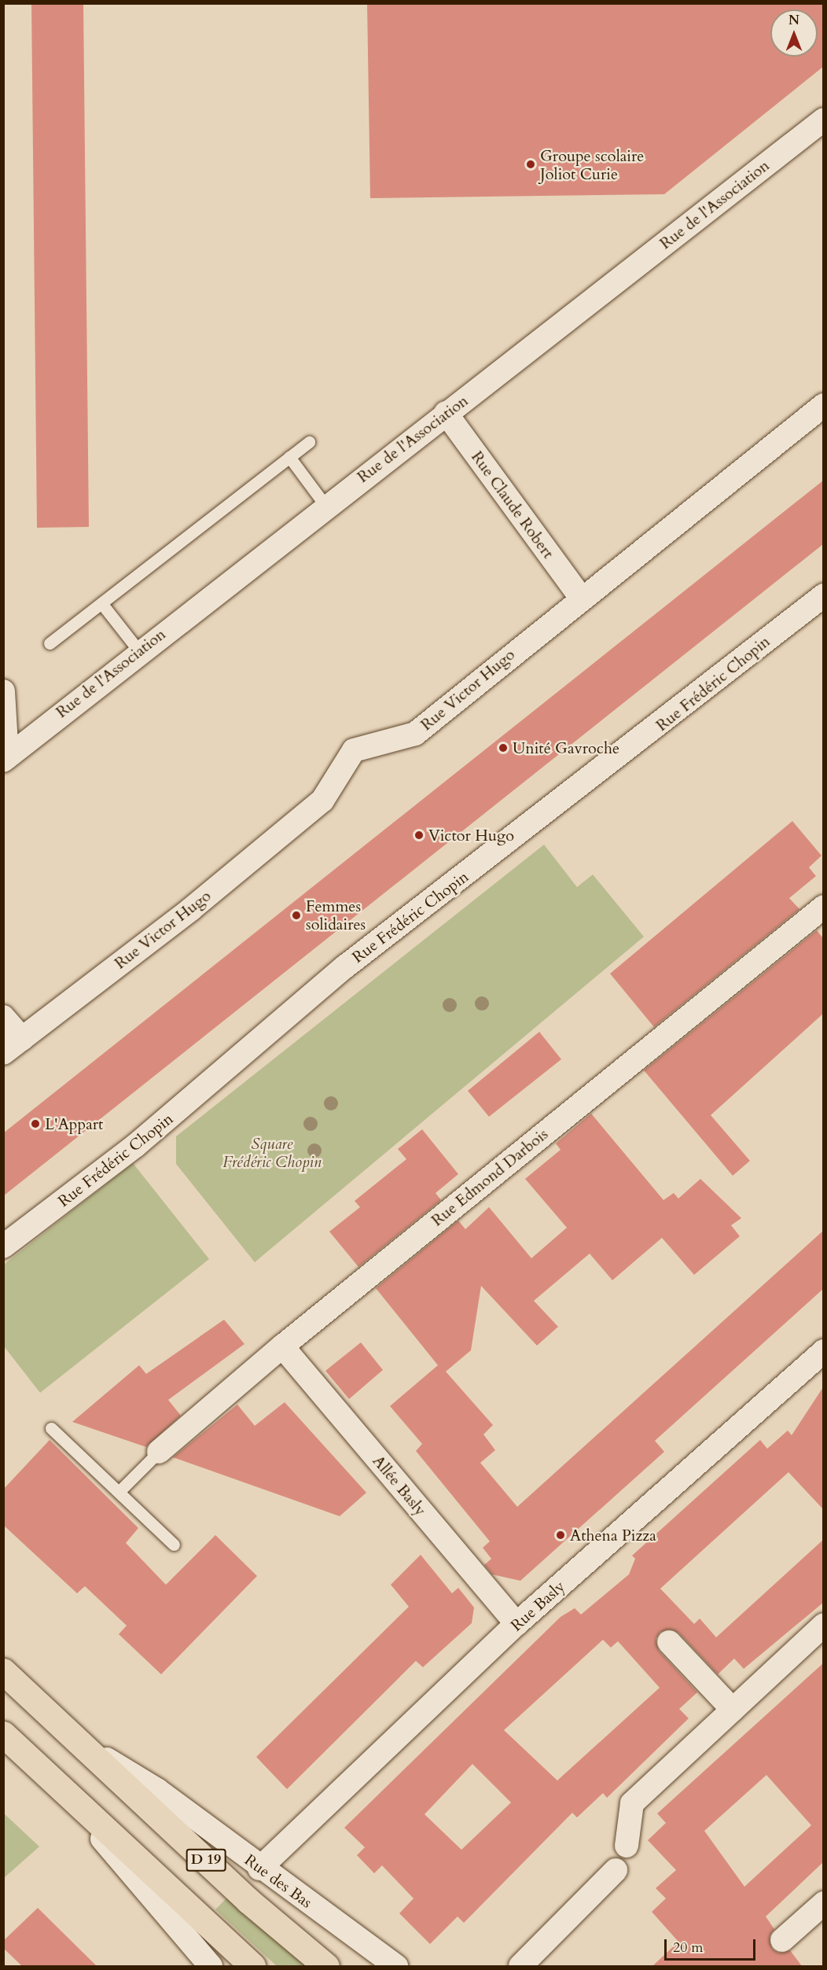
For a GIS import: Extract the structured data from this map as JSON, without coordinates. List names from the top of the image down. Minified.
{"streets":{"main road":["D 19","Rue des Bas"],"street":["Rue de l'Association","Rue Claude Robert","Rue Frédéric Chopin","Rue Victor Hugo","Rue Edmond Darbois","Allée Basly","Rue Basly"]},"crossings":[["Rue de l'Association","Rue Claude Robert"],["Rue Claude Robert","Rue Victor Hugo"],["Rue Edmond Darbois","Allée Basly"],["Allée Basly","Rue Basly"],["Rue Basly","Rue des Bas"]],"parks":["Square Frédéric Chopin"],"places":["Groupe scolaire Joliot Curie","Unité Gavroche","Victor Hugo","Femmes solidaires","L'Appart","Athena Pizza"],"scale_bar":"20 m","north":"top"}
